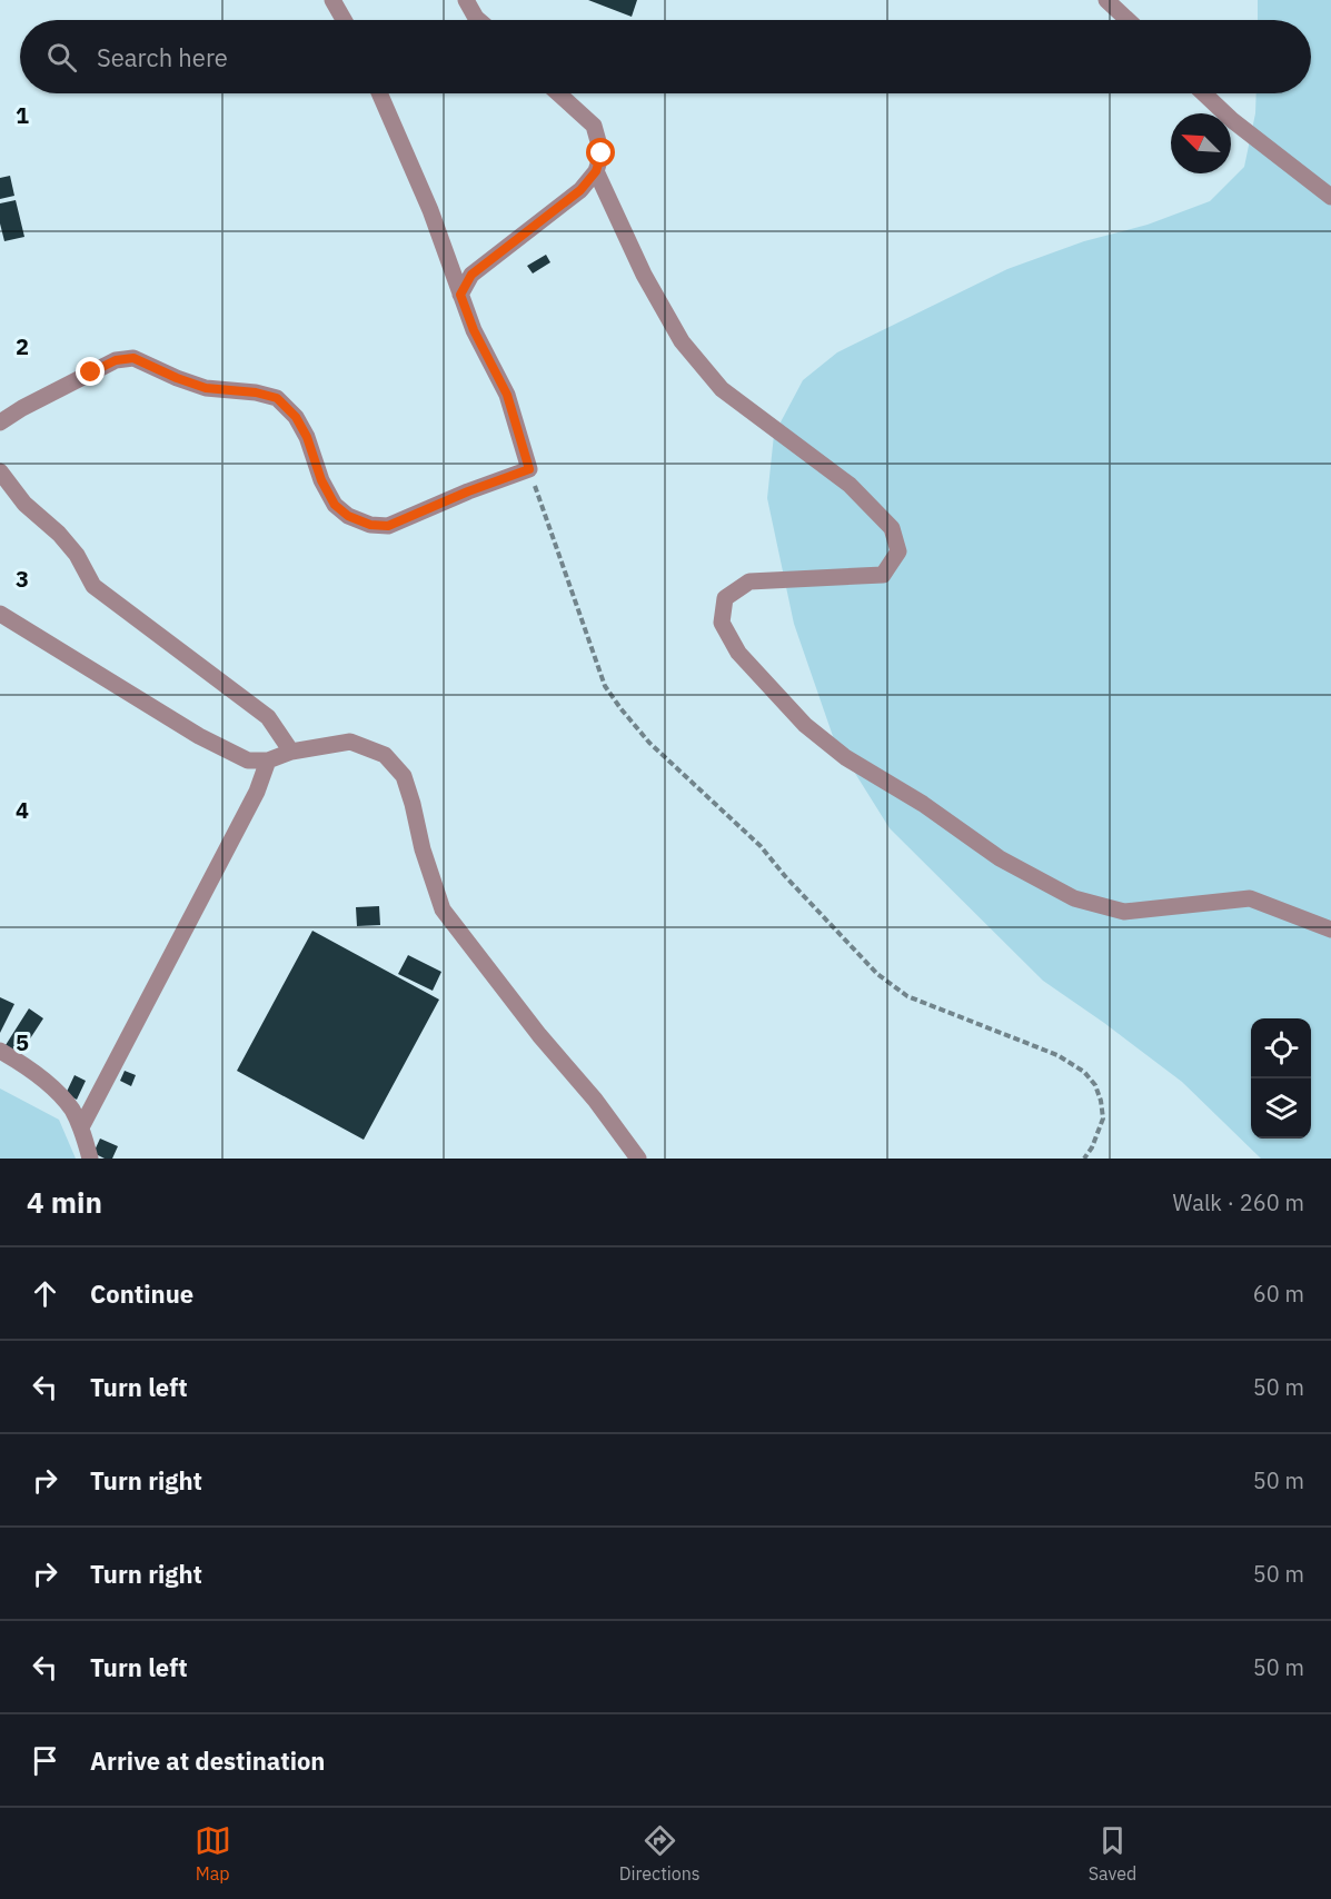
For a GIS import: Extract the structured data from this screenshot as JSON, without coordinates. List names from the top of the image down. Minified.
{"north":"top left","page":{"search":"Search here","heading":["4 min","Walk · 260 m"],"list":[["Continue","60 m"],["Turn left","50 m"],["Turn right","50 m"],["Turn right","50 m"],["Turn left","50 m"],"Arrive at destination"],"nav":["Map","Directions","Saved"]},"grid":{"rows":["1","2","3","4","5"]}}
